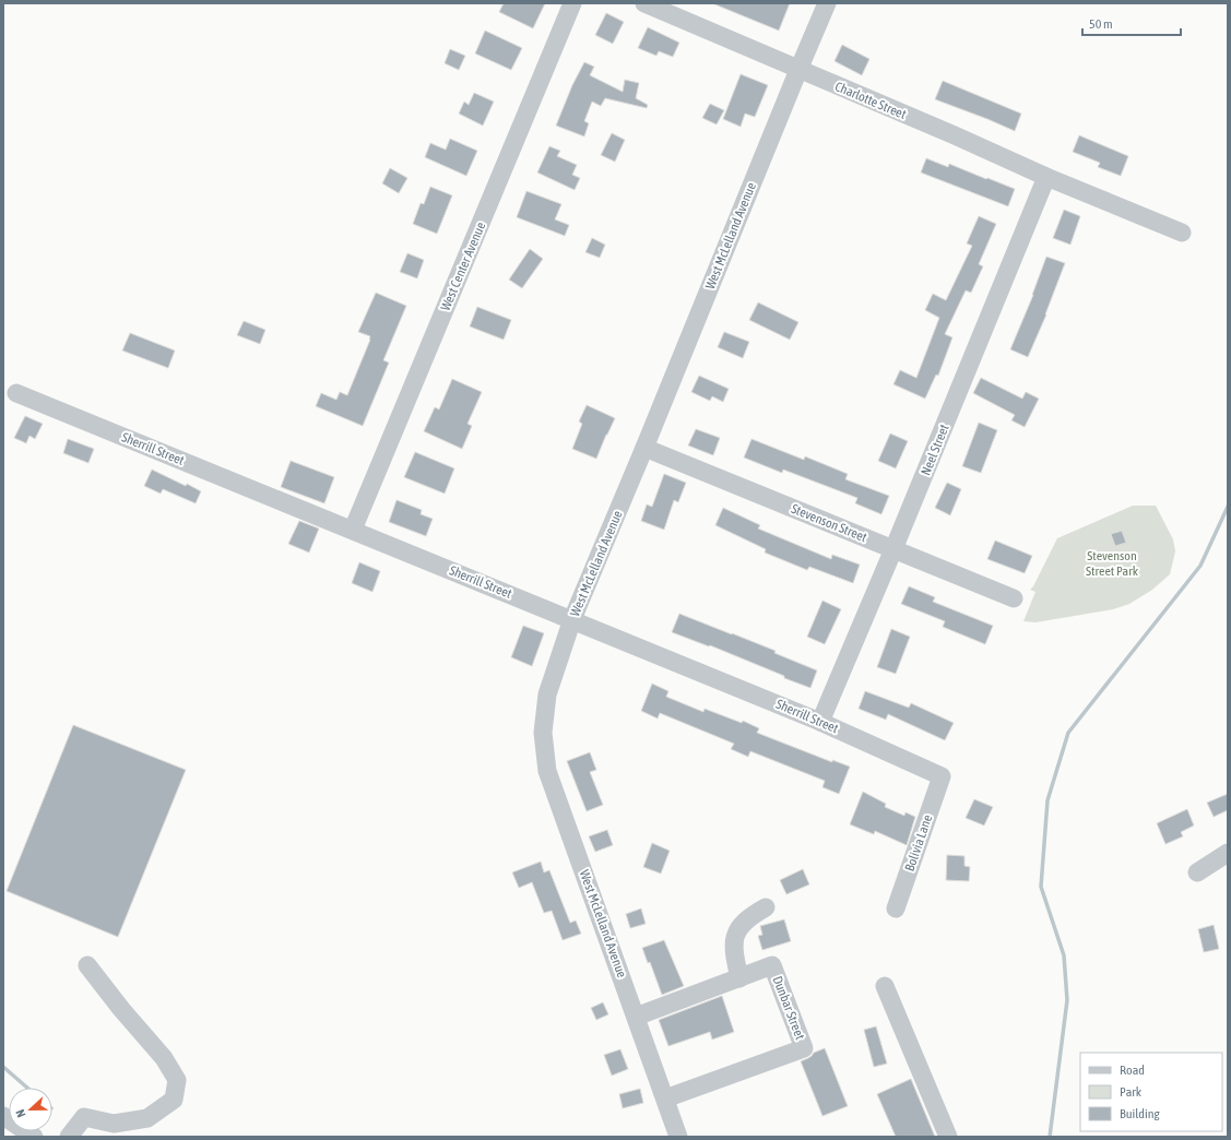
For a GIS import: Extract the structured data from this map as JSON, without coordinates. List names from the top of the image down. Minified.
{"streets":{"street":["Charlotte Street","West McLelland Avenue","West Center Avenue","Sherrill Street","Neel Street","Stevenson Street","Bolivia Lane","Dunbar Street"]},"crossings":[["Charlotte Street","West McLelland Avenue"],["Charlotte Street","Neel Street"],["West McLelland Avenue","Sherrill Street"],["West McLelland Avenue","Stevenson Street"],["West McLelland Avenue","Dunbar Street"],["West Center Avenue","Sherrill Street"],["Sherrill Street","Neel Street"],["Sherrill Street","Bolivia Lane"],["Neel Street","Stevenson Street"]],"parks":["Stevenson Street Park"],"legend":["Road","Park","Building"],"scale_bar":"50 m","north":"left"}
